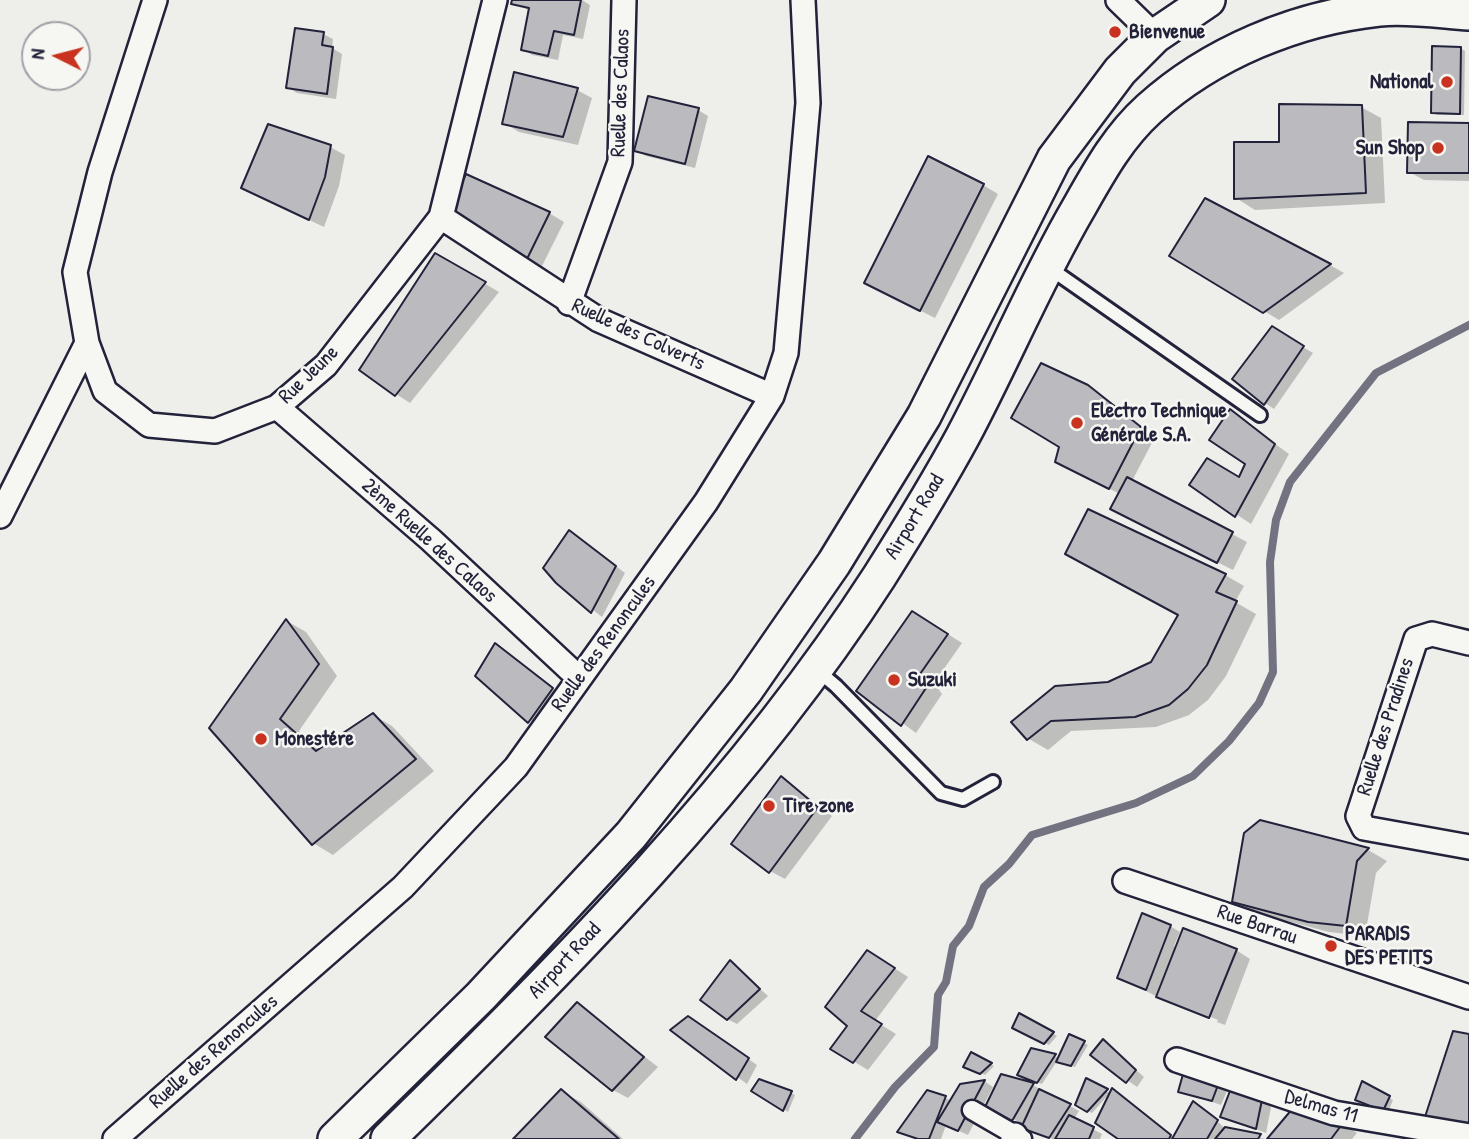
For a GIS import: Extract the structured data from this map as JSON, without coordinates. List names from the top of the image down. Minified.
{"streets":{"main road":["Airport Road"],"street":["Ruelle des Calaos","Ruelle des Colverts","Rue Jeune","2ème Ruelle des Calaos","Ruelle des Renoncules","Ruelle des Pradines","Rue Barrau","Delmas 11"]},"crossings":[["Ruelle des Calaos","Ruelle des Colverts"],["Ruelle des Colverts","Rue Jeune"],["Ruelle des Colverts","Ruelle des Renoncules"],["Rue Jeune","2ème Ruelle des Calaos"],["2ème Ruelle des Calaos","Ruelle des Renoncules"]],"places":["Bienvenue","National","Sun Shop","Electro Technique Générale S.A.","Suzuki","Monestére","Tire zone","PARADIS DES PETITS"],"north":"left"}
